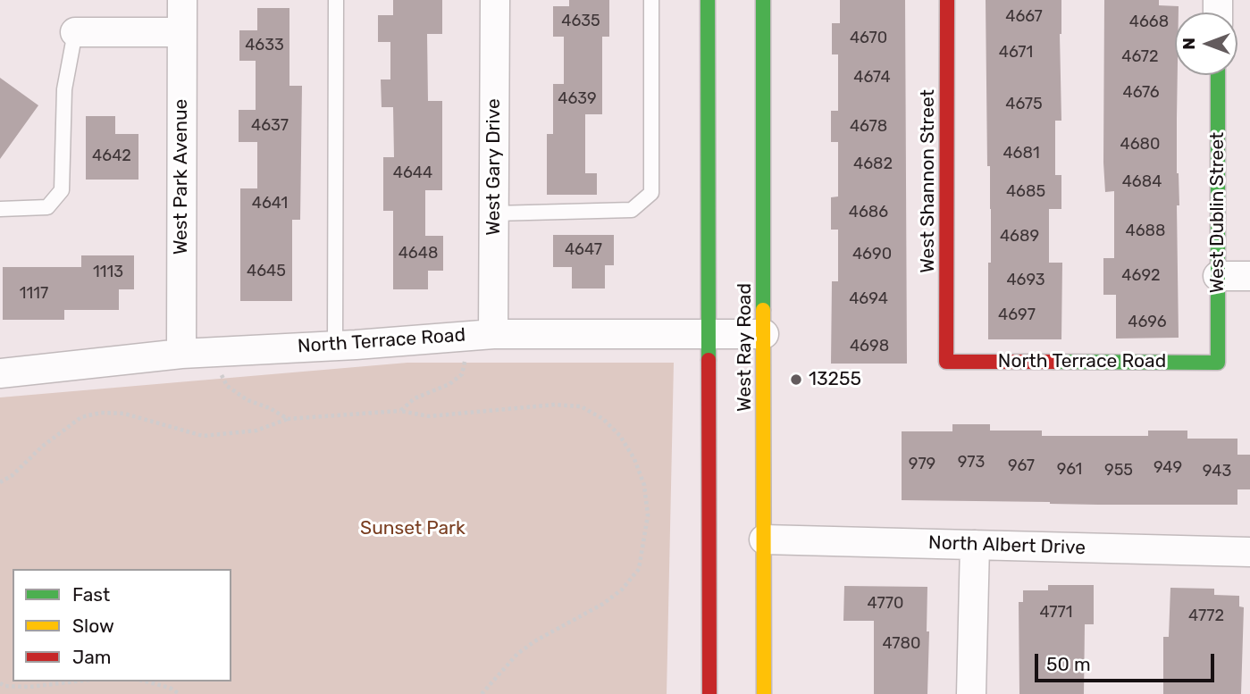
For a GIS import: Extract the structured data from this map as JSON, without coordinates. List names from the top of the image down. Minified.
{"streets":{"main road":["West Shannon Street","West Dublin Street","North Terrace Road","West Ray Road"],"street":["West Gary Drive","West Park Avenue","North Albert Drive"]},"crossings":[["West Gary Drive","North Terrace Road"],["West Park Avenue","North Terrace Road"],["West Shannon Street","North Terrace Road"],["West Dublin Street","North Terrace Road"],["North Terrace Road","West Ray Road"],["West Ray Road","North Albert Drive"]],"parks":["Sunset Park"],"places":["13255"],"house_numbers":["4667","4635","4668","4670","4633","4671","4672","4674","4676","4639","4675","4637","4678","4680","4681","4642","4682","4644","4684","4685","4641","4686","4688","4689","4647","4648","4690","4645","1113","4692","4693","1117","4694","4697","4696","4698","973","979","967","949","961","955","943","4770","4771","4772","4780"],"legend":["Fast","Slow","Jam"],"scale_bar":"50 m","north":"left"}
